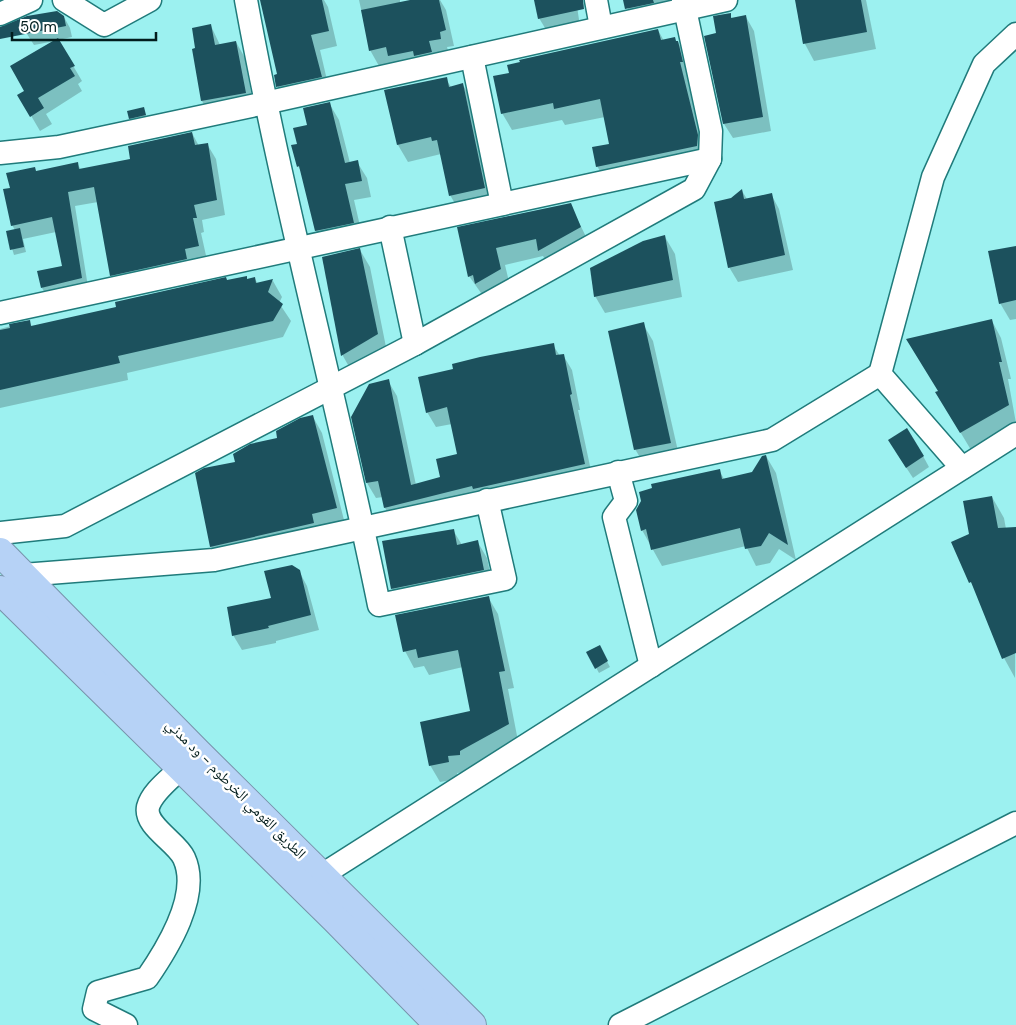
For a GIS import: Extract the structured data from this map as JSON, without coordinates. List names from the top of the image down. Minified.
{"streets":{"highway":["الطريق القومي الخرطوم - ود مدني"]},"scale_bar":"50 m"}
